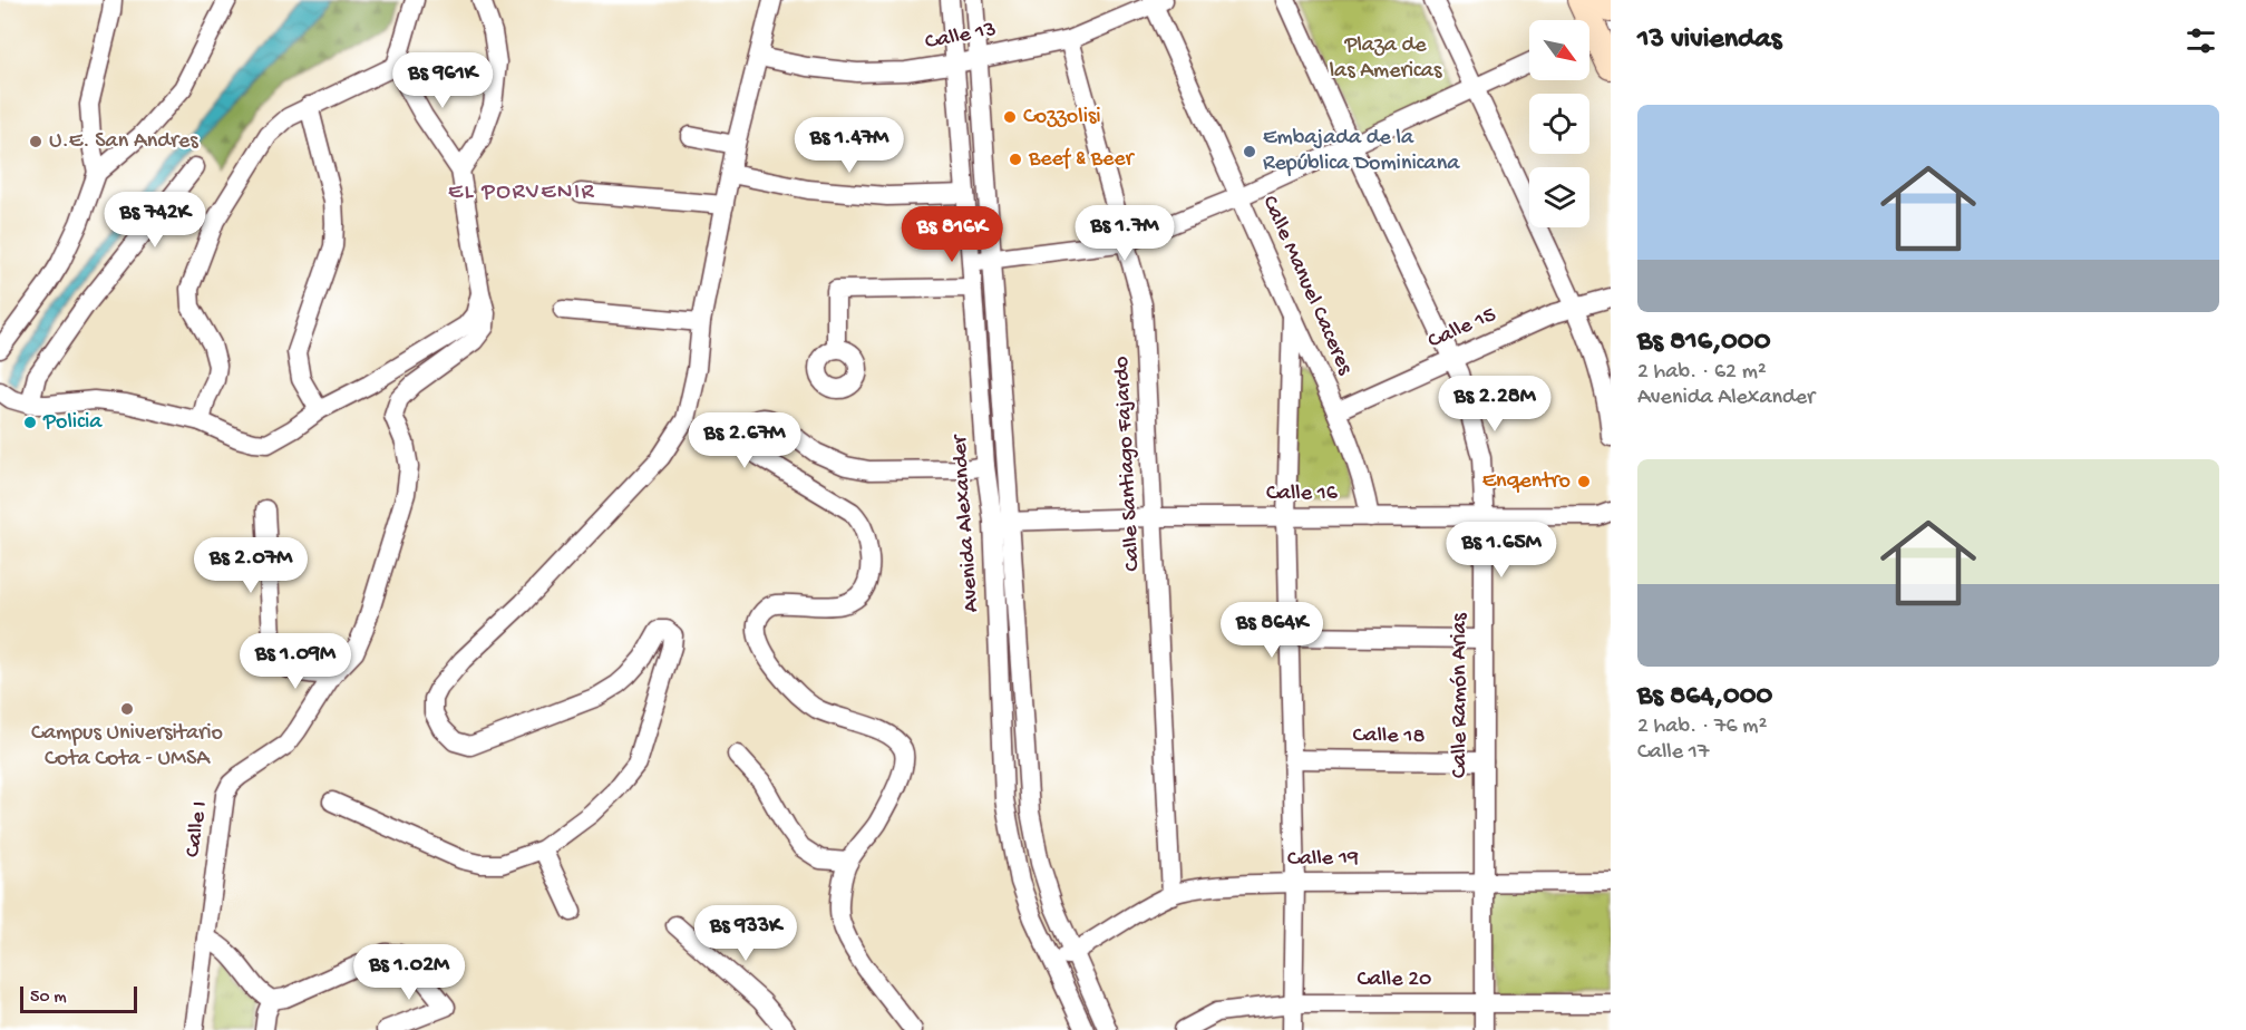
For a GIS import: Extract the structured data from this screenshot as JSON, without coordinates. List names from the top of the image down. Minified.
{"streets":{"street":["Calle 13","Calle Manuel Caceres","Calle 15","Calle Santiago Fajardo","Calle 16","Avenida Alexander","Calle Ramón Arias","Calle 18","Calle I","Calle 19","Calle 20"]},"crossings":[["Calle 13","Calle Manuel Caceres"],["Calle 13","Calle Santiago Fajardo"],["Calle 13","Avenida Alexander"],["Calle Manuel Caceres","Calle 15"],["Calle Manuel Caceres","Calle 16"],["Calle 15","Calle Ramón Arias"],["Calle Santiago Fajardo","Calle 16"],["Calle Santiago Fajardo","Calle 19"],["Calle 16","Avenida Alexander"],["Calle 16","Calle Ramón Arias"],["Avenida Alexander","Calle 19"],["Calle Ramón Arias","Calle 18"],["Calle Ramón Arias","Calle 19"],["Calle Ramón Arias","Calle 20"]],"districts":["EL PORVENIR"],"parks":["Plaza de las Americas"],"places":["Cozzolisi","U.E. San Andres","Embajada de la República Dominicana","Beef & Beer","Policia","Enqentro","Campus Universitario Cota Cota - UMSA"],"scale_bar":"50 m","north":"bottom right","page":{"heading":"13 viviendas","price":["Bs 961K","Bs 1.47M","Bs 742K","Bs 1.7M","Bs 816K","Bs 2.28M","Bs 2.67M","Bs 1.65M","Bs 2.07M","Bs 864K","Bs 1.09M","Bs 933K","Bs 1.02M"],"list":[{"name":"Bs 816,000","note":"2 hab. · 62 m² · Avenida Alexander"},{"name":"Bs 864,000","note":"2 hab. · 76 m² · Calle 17"}],"scale":"50 m"}}
